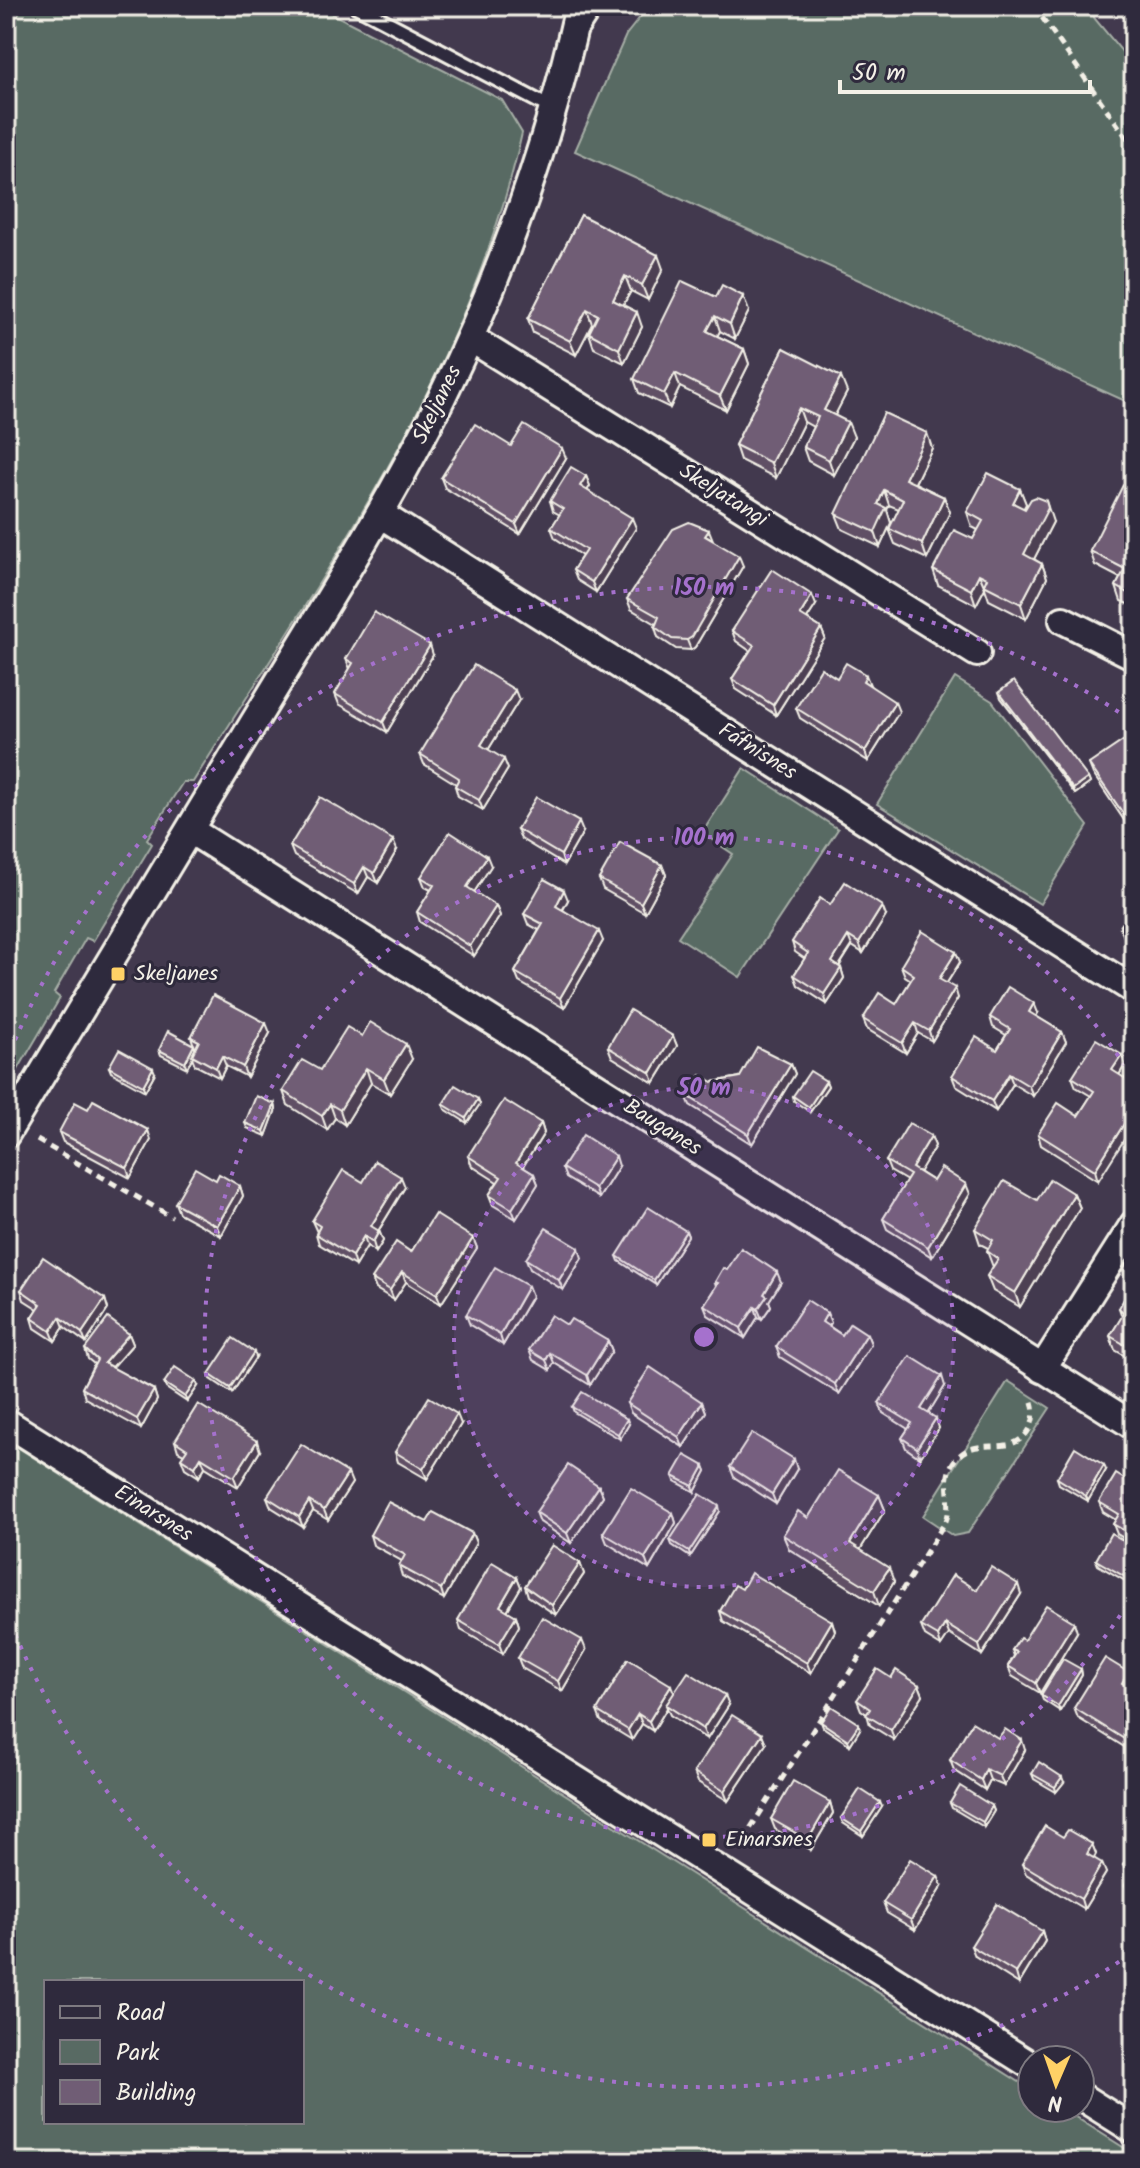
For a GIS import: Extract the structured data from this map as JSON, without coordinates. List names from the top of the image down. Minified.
{"streets":{"street":["Skeljanes","Skeljatangi","Fáfnisnes","Bauganes","Einarsnes"]},"crossings":[["Skeljanes","Skeljatangi"],["Skeljanes","Fáfnisnes"],["Skeljanes","Bauganes"]],"places":{"transit":["Skeljanes","Einarsnes"]},"legend":["Road","Park","Building"],"scale_bar":"50 m","north":"bottom","rings":["150 m","100 m","50 m"]}
